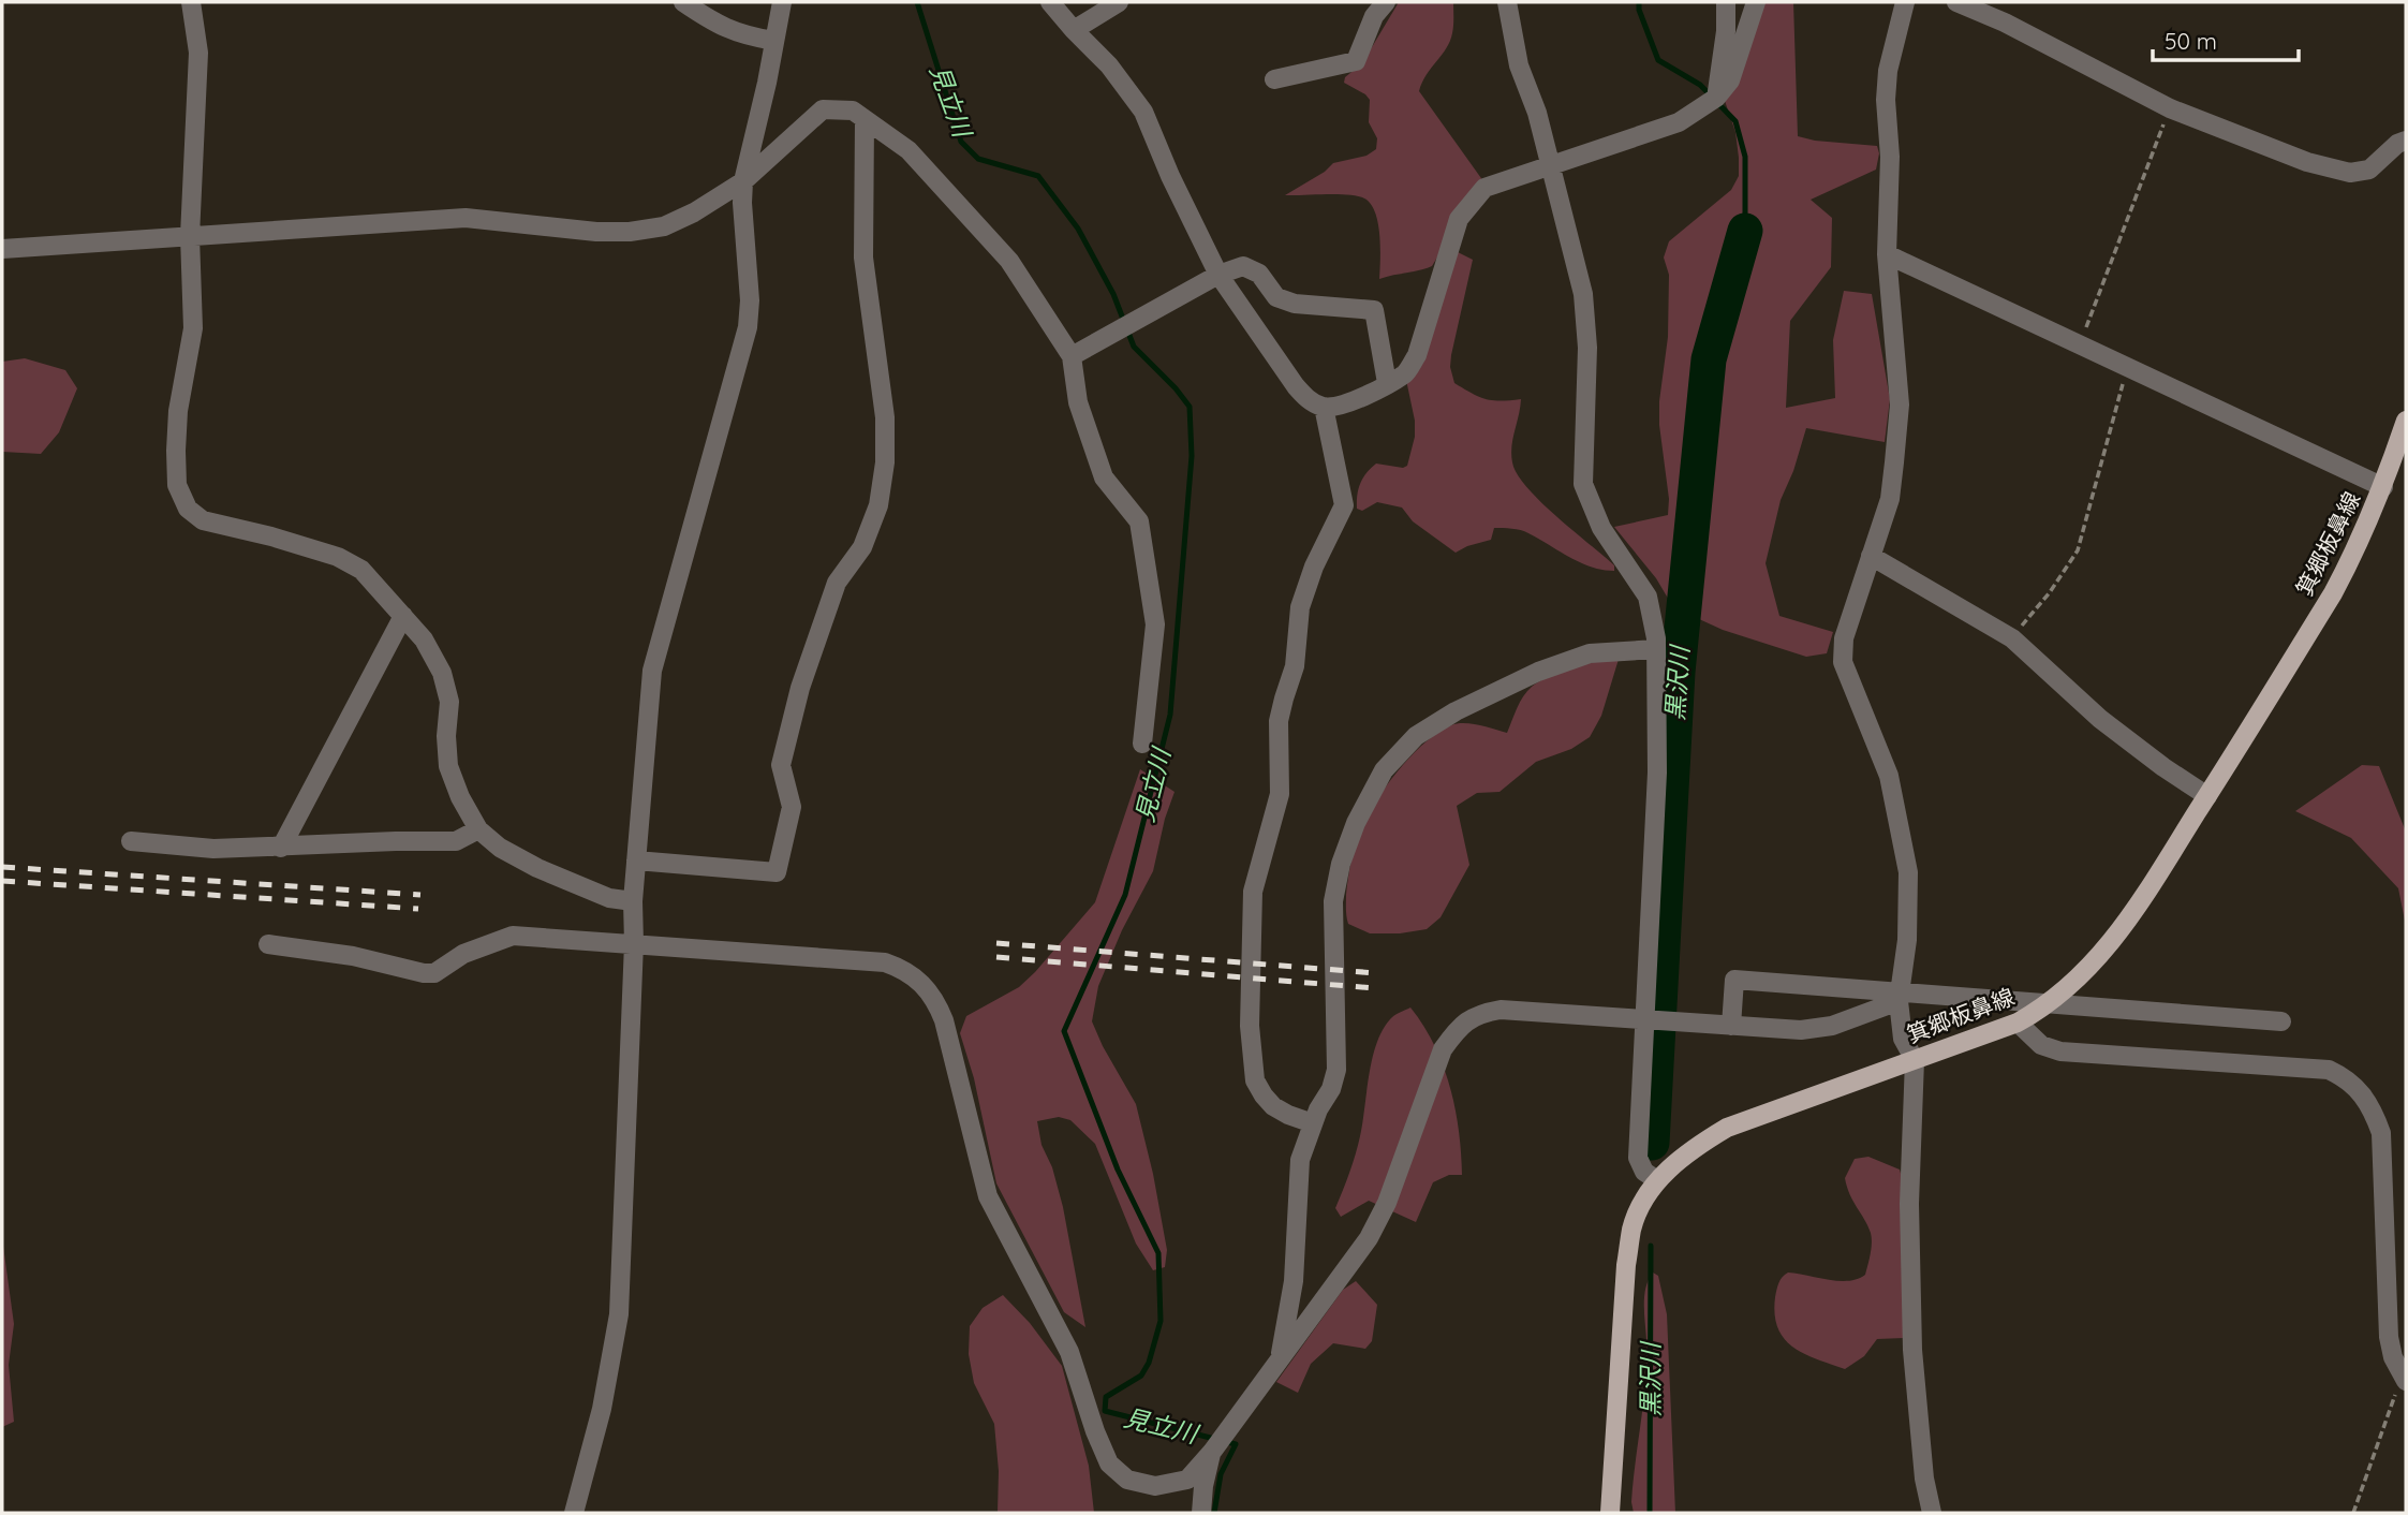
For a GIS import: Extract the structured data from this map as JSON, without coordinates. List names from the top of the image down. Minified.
{"streets":{"main road":["箕郷板鼻線"]},"water":["見立川","黒沢川"],"scale_bar":"50 m"}
